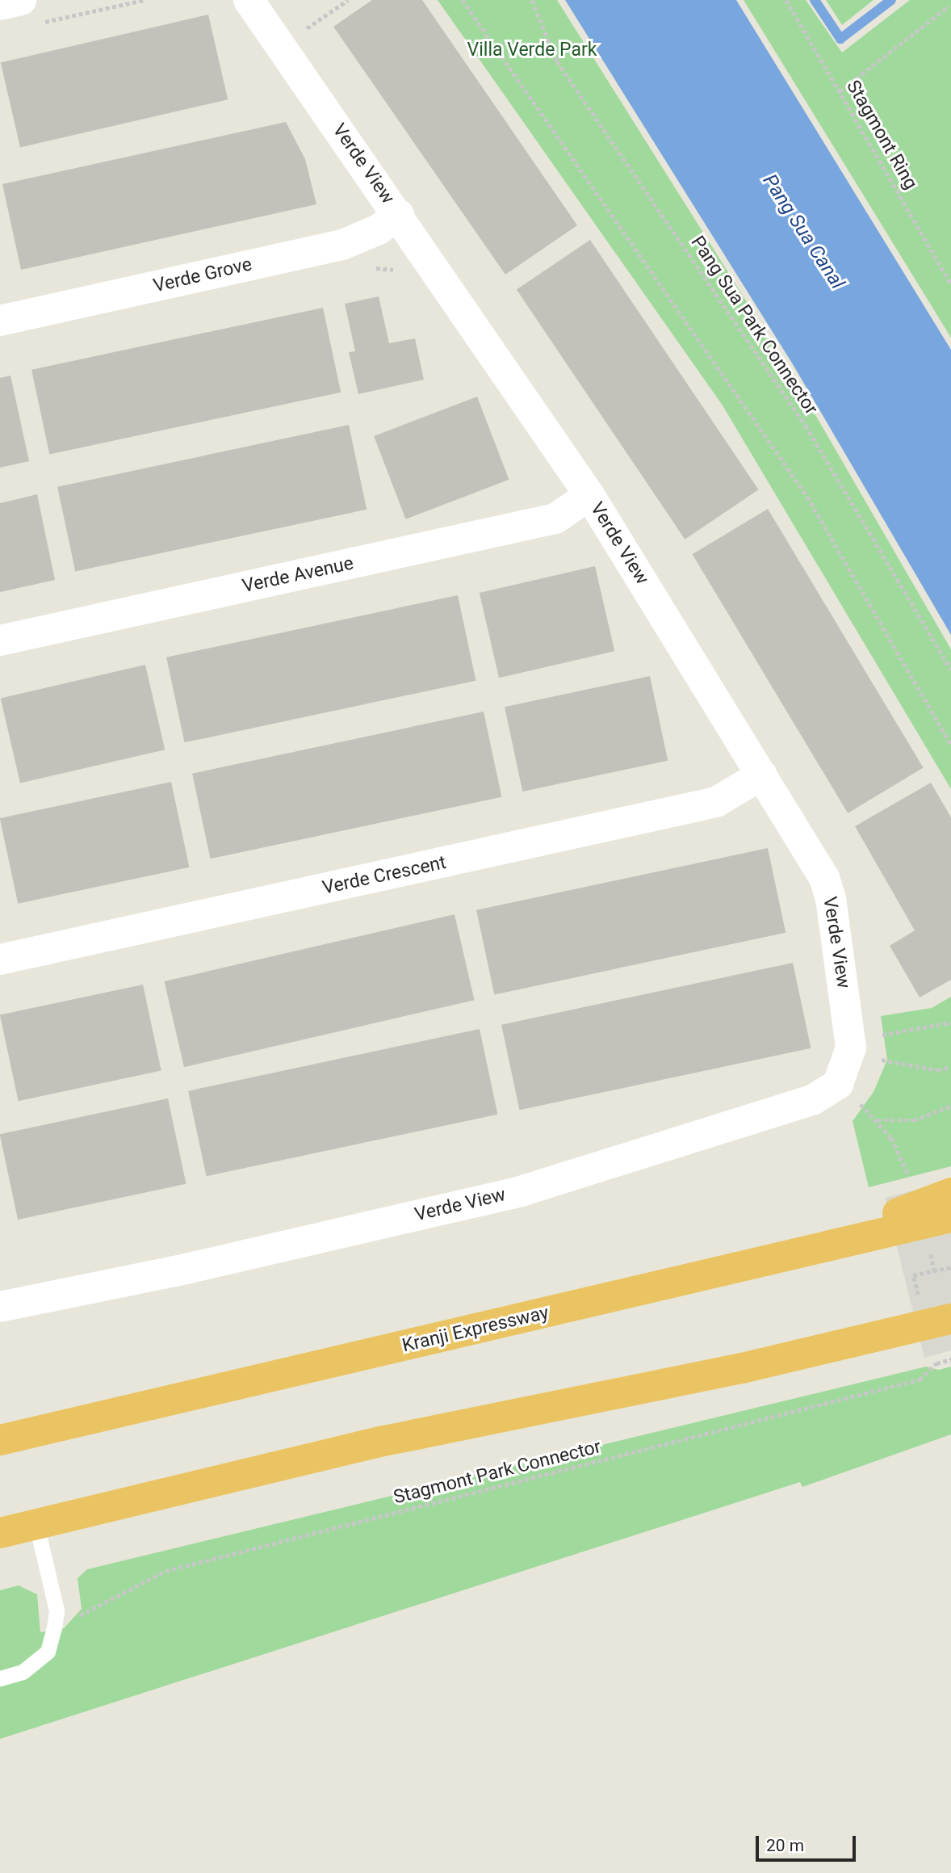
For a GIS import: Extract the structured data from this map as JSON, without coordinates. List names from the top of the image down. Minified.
{"streets":{"highway":["Kranji Expressway"],"street":["Verde View","Verde Grove","Verde Avenue","Verde Crescent"],"path":["Stagmont Ring","Pang Sua Park Connector","Stagmont Park Connector"]},"crossings":[["Verde View","Verde Grove"],["Verde View","Verde Avenue"],["Verde View","Verde Crescent"]],"water":["Pang Sua Canal"],"parks":["Villa Verde Park"],"scale_bar":"20 m"}
